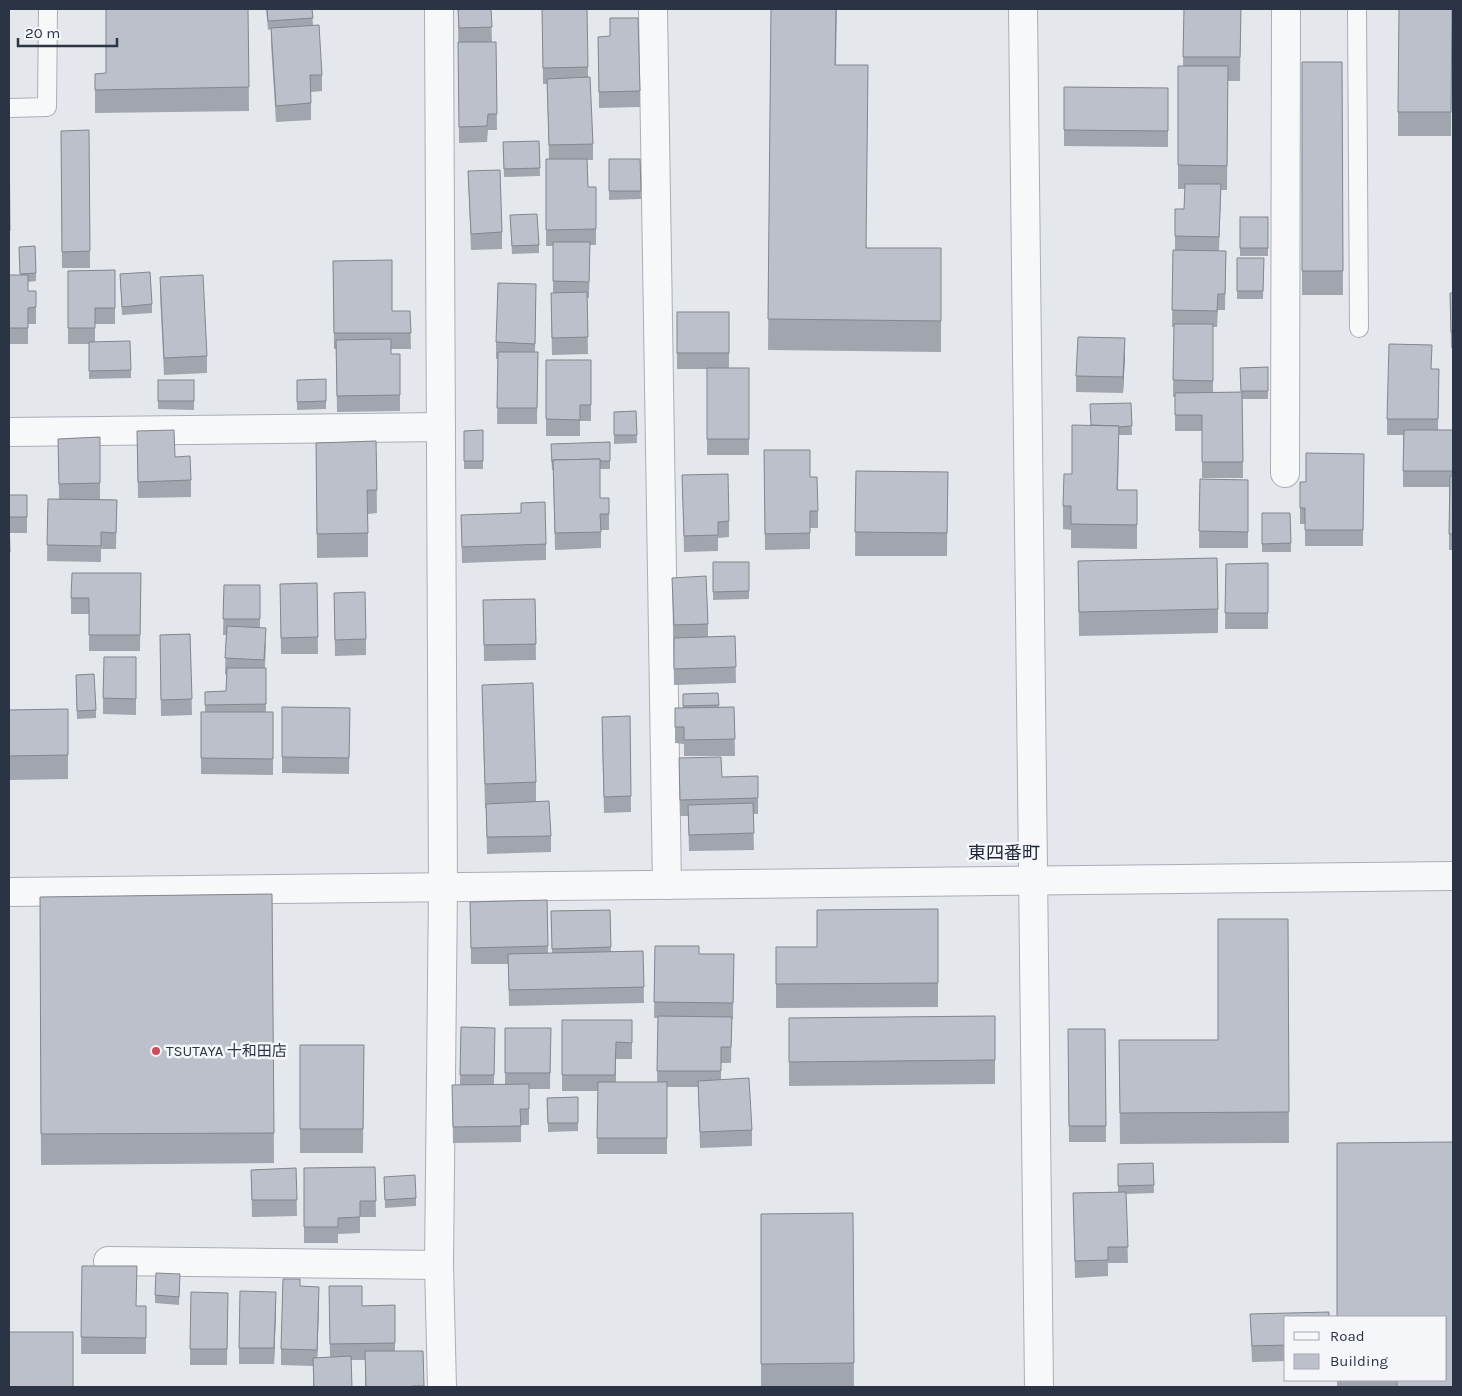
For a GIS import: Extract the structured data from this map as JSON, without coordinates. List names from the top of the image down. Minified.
{"districts":["東四番町"],"places":["TSUTAYA 十和田店"],"legend":["Road","Building"],"scale_bar":"20 m"}
